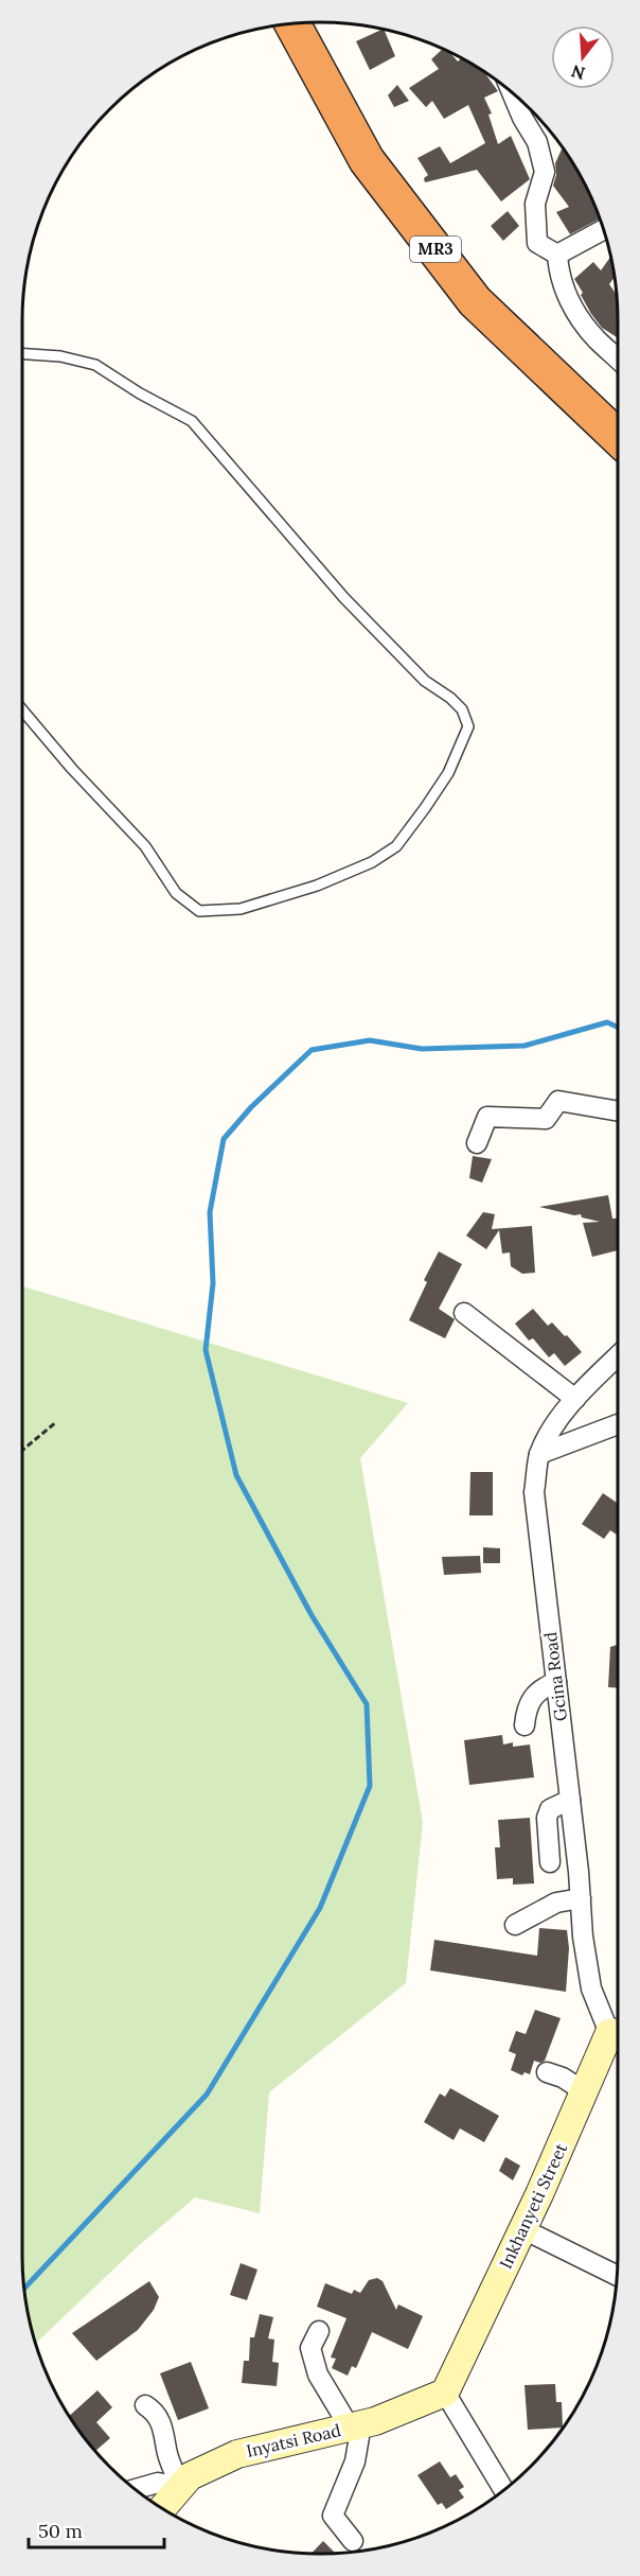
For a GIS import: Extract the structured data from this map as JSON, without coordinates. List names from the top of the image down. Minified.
{"streets":{"highway":["MR3"],"street":["Gcina Road","Inkhanyeti Street","Inyatsi Road"]},"crossings":[["Gcina Road","Inkhanyeti Street"],["Inkhanyeti Street","Inyatsi Road"]],"scale_bar":"50 m","north":"bottom"}
